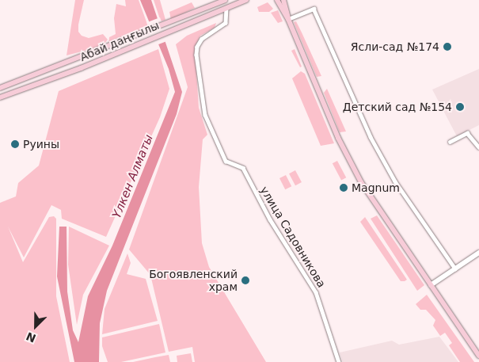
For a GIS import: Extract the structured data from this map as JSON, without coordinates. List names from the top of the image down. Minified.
{"streets":{"main road":["Абай даңғылы"],"street":["улица Садовникова"]},"crossings":[["Абай даңғылы","улица Садовникова"]],"water":["Үлкен Алматы"],"places":["Ясли-сад №174","Детский сад №154","Руины","Magnum","Богоявленский храм"],"north":"bottom left"}
